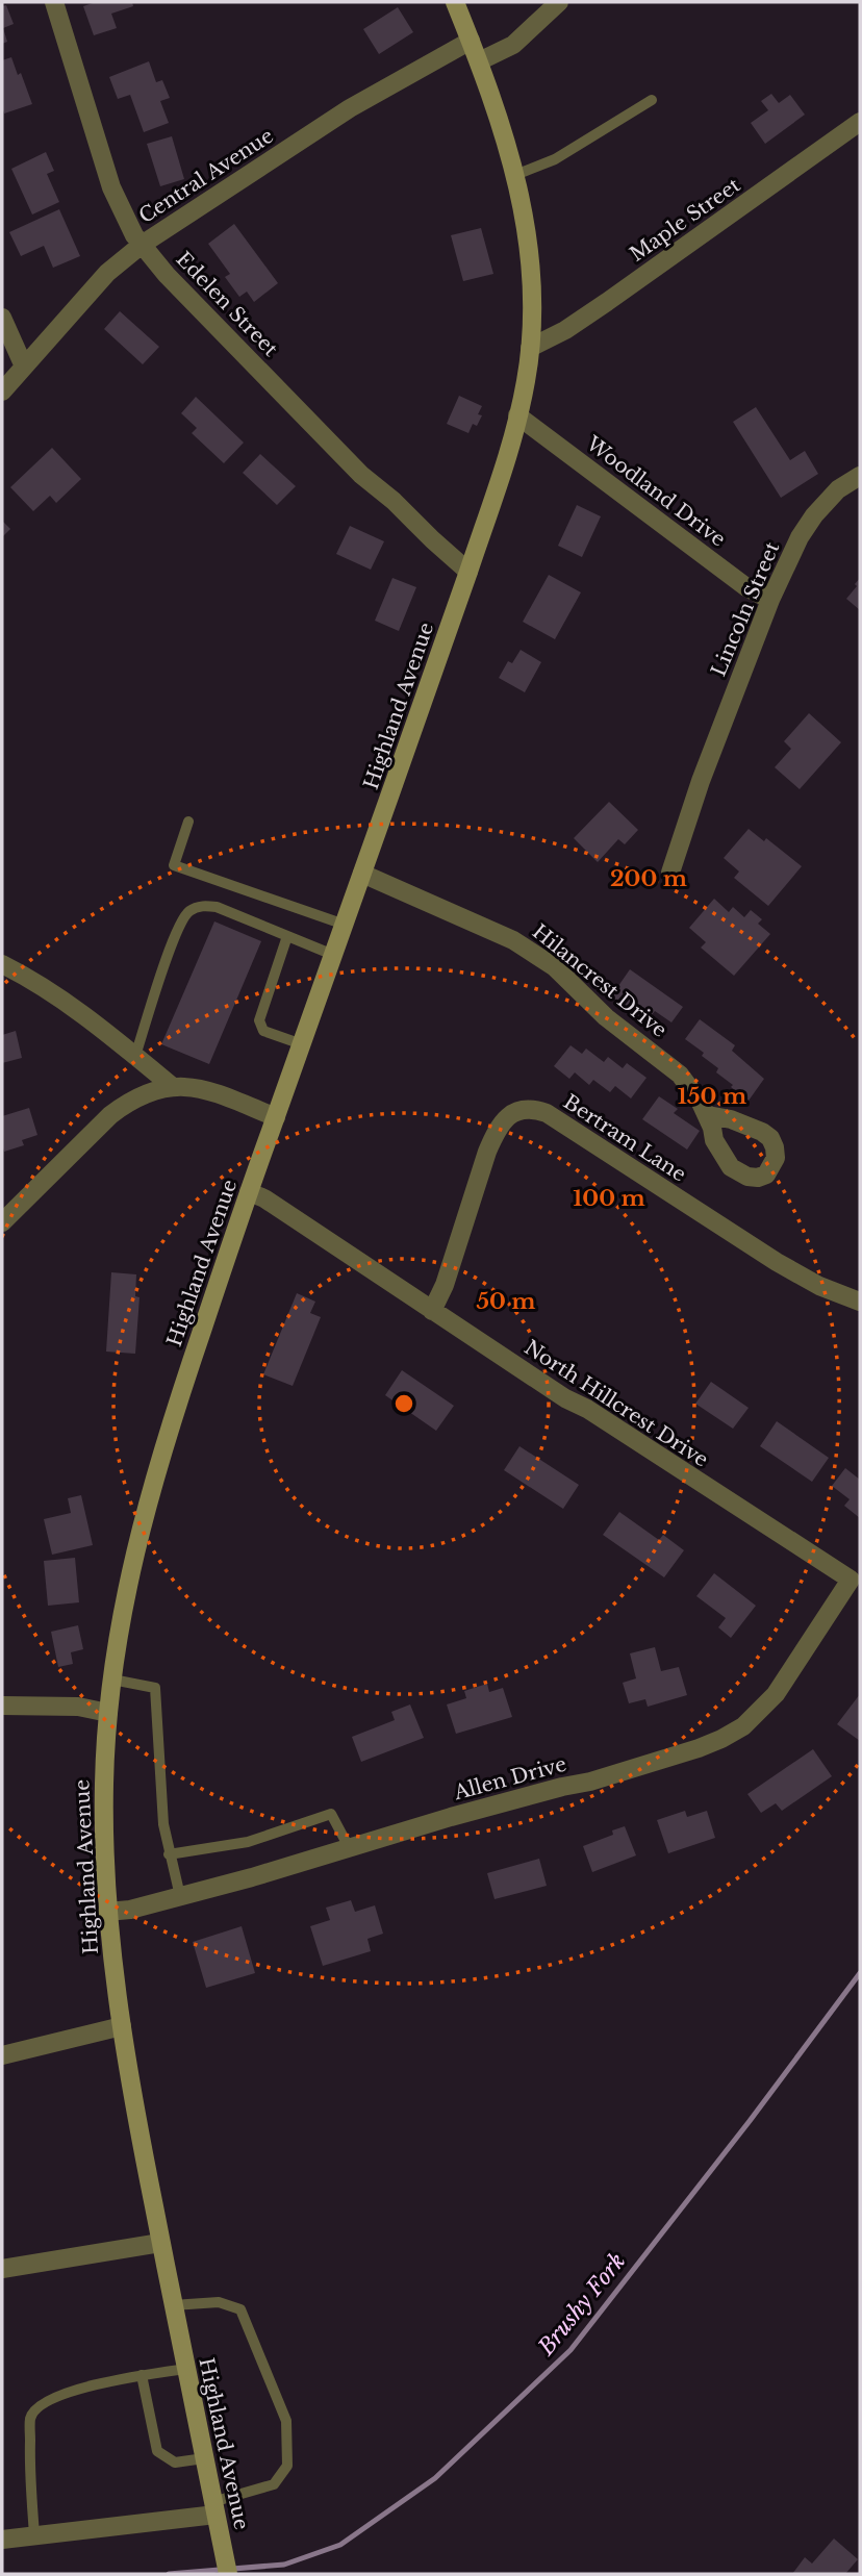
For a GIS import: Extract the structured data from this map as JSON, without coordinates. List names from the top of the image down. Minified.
{"streets":{"main road":["Highland Avenue"],"street":["Central Avenue","Maple Street","Edelen Street","Woodland Drive","Lincoln Street","Hilancrest Drive","Bertram Lane","North Hillcrest Drive","Allen Drive"]},"crossings":[["Central Avenue","Edelen Street"],["Central Avenue","Highland Avenue"],["Maple Street","Highland Avenue"],["Edelen Street","Highland Avenue"],["Woodland Drive","Lincoln Street"],["Woodland Drive","Highland Avenue"],["Highland Avenue","Hilancrest Drive"],["Highland Avenue","North Hillcrest Drive"],["Highland Avenue","Allen Drive"],["Bertram Lane","North Hillcrest Drive"],["North Hillcrest Drive","Allen Drive"]],"water":["Brushy Fork"],"rings":["200 m","150 m","100 m","50 m"]}
